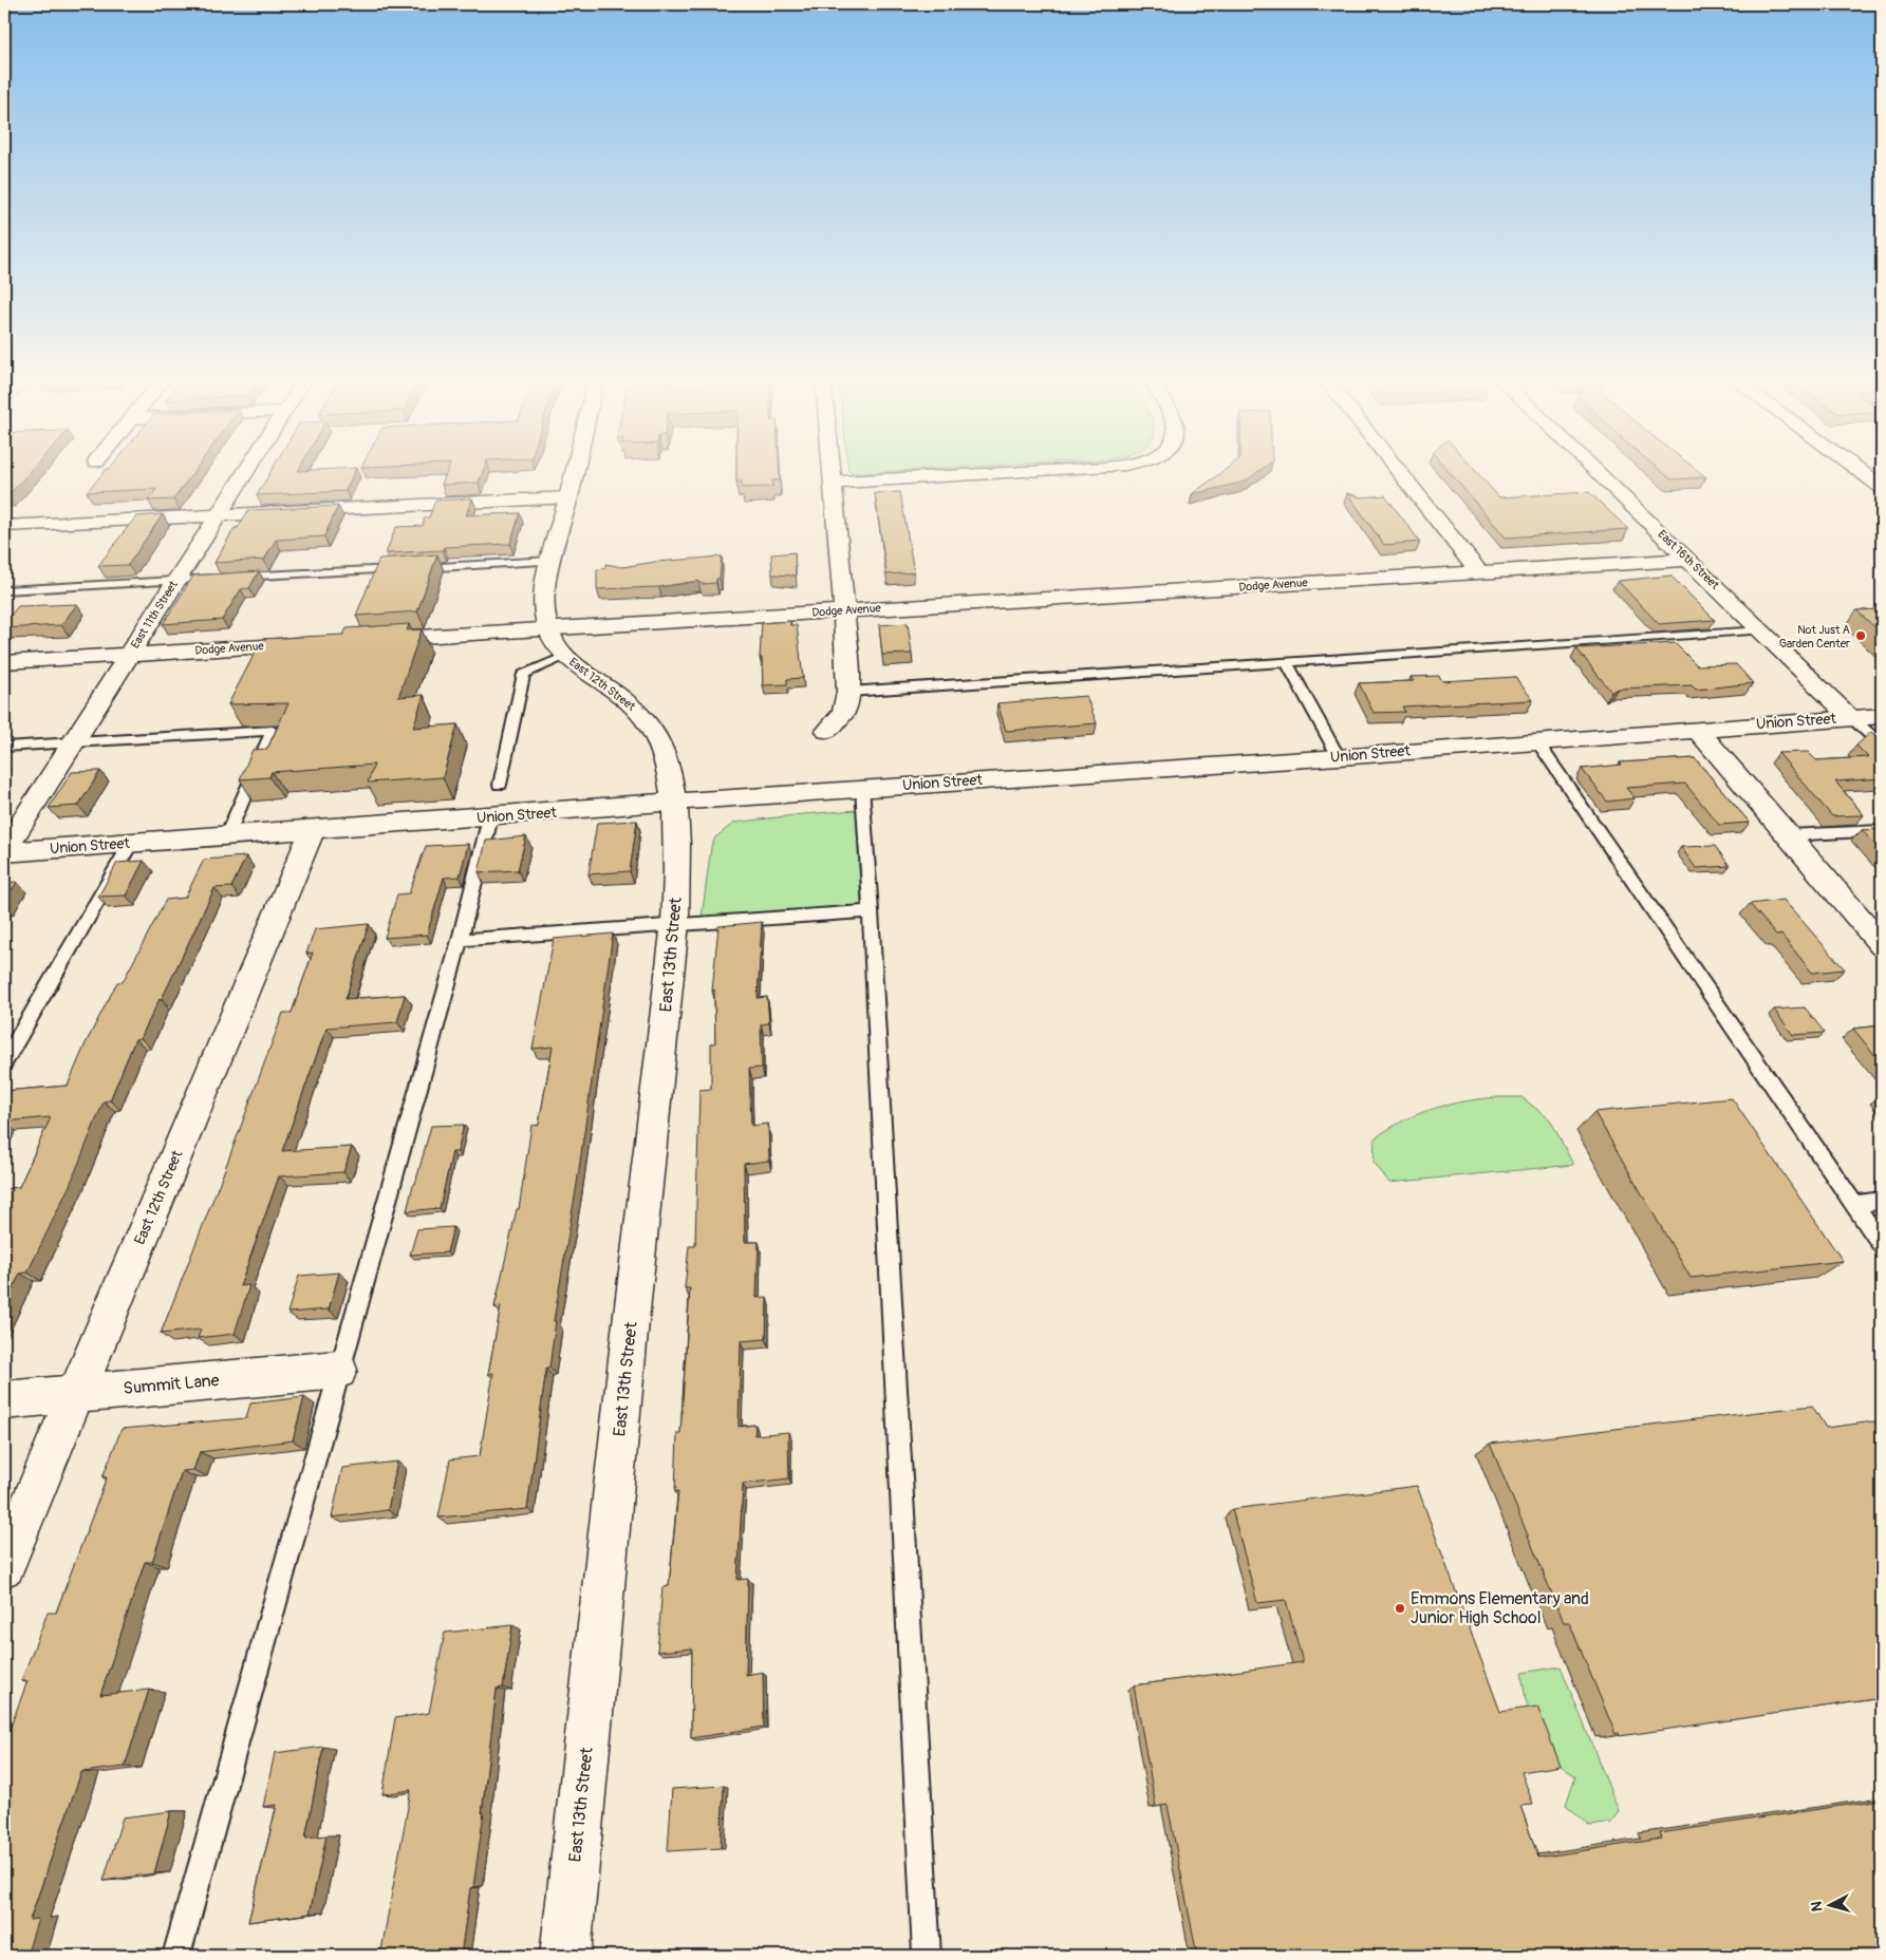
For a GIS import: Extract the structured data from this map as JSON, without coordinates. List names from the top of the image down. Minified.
{"streets":{"street":["East 16th Street","Dodge Avenue","East 11th Street","East 12th Street","Union Street","East 13th Street","Summit Lane"]},"crossings":[["East 16th Street","Dodge Avenue"],["East 16th Street","Union Street"],["Dodge Avenue","East 11th Street"],["Dodge Avenue","East 12th Street"],["East 11th Street","Union Street"],["East 12th Street","Union Street"],["East 12th Street","East 13th Street"],["East 12th Street","Summit Lane"],["Union Street","East 13th Street"]],"places":["Not Just A Garden Center","Emmons Elementary and Junior High School"],"north":"left"}
